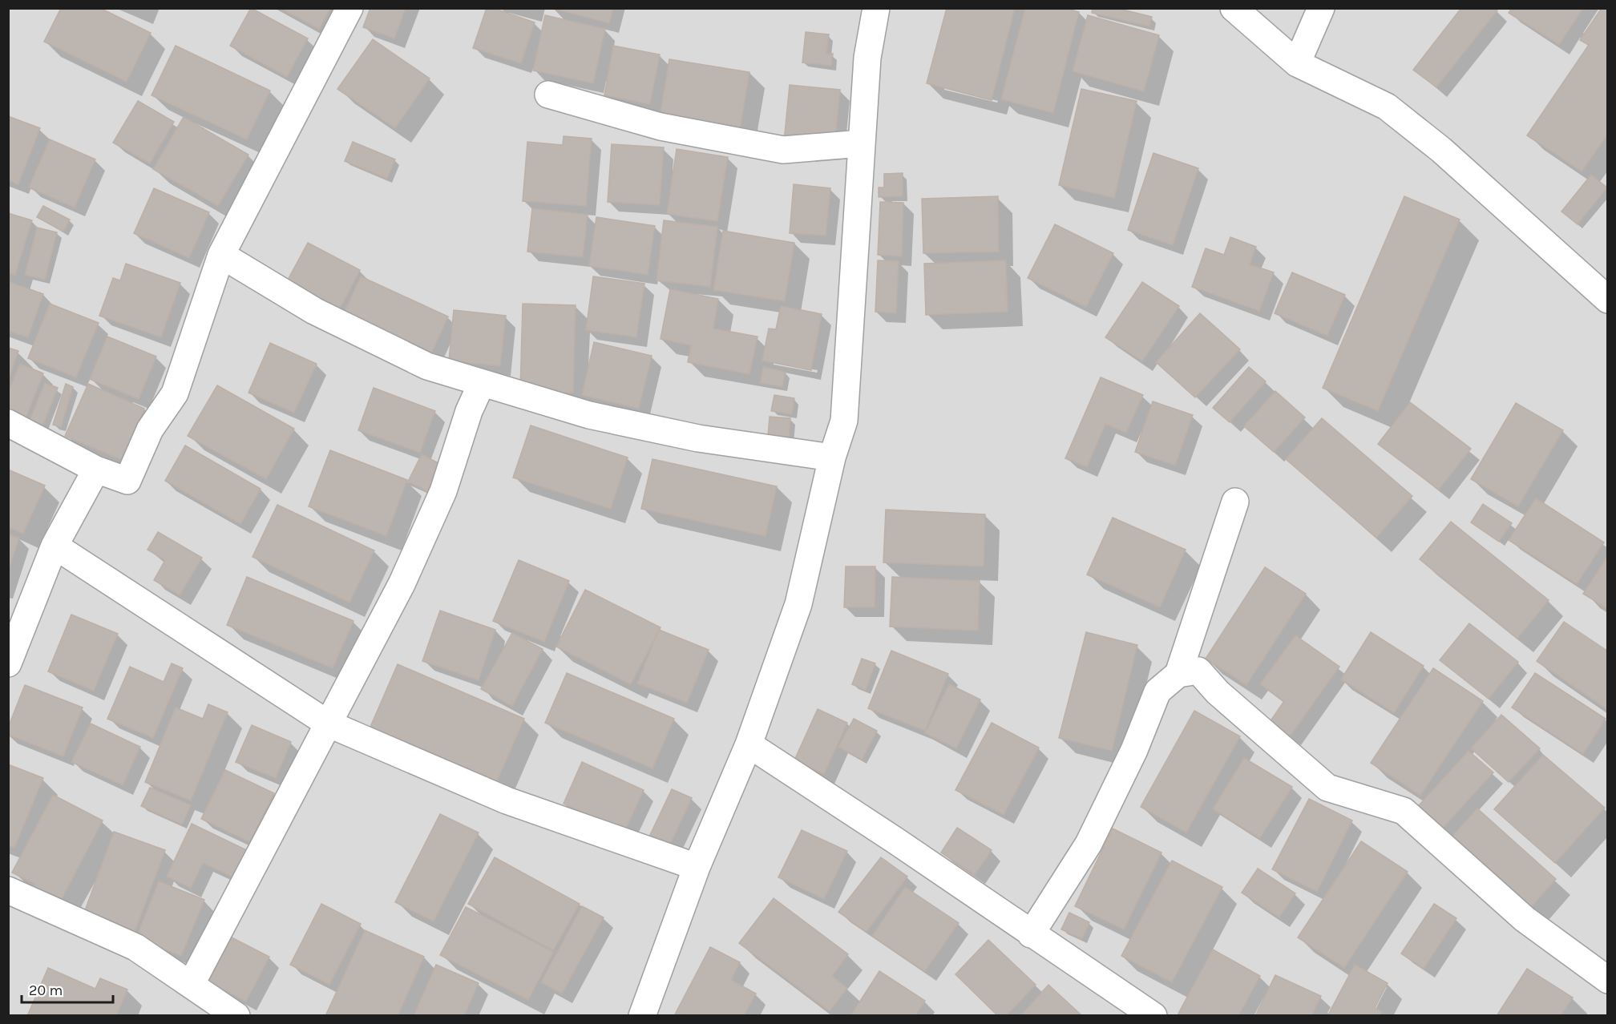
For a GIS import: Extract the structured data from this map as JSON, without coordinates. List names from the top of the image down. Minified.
{"scale_bar":"20 m"}
